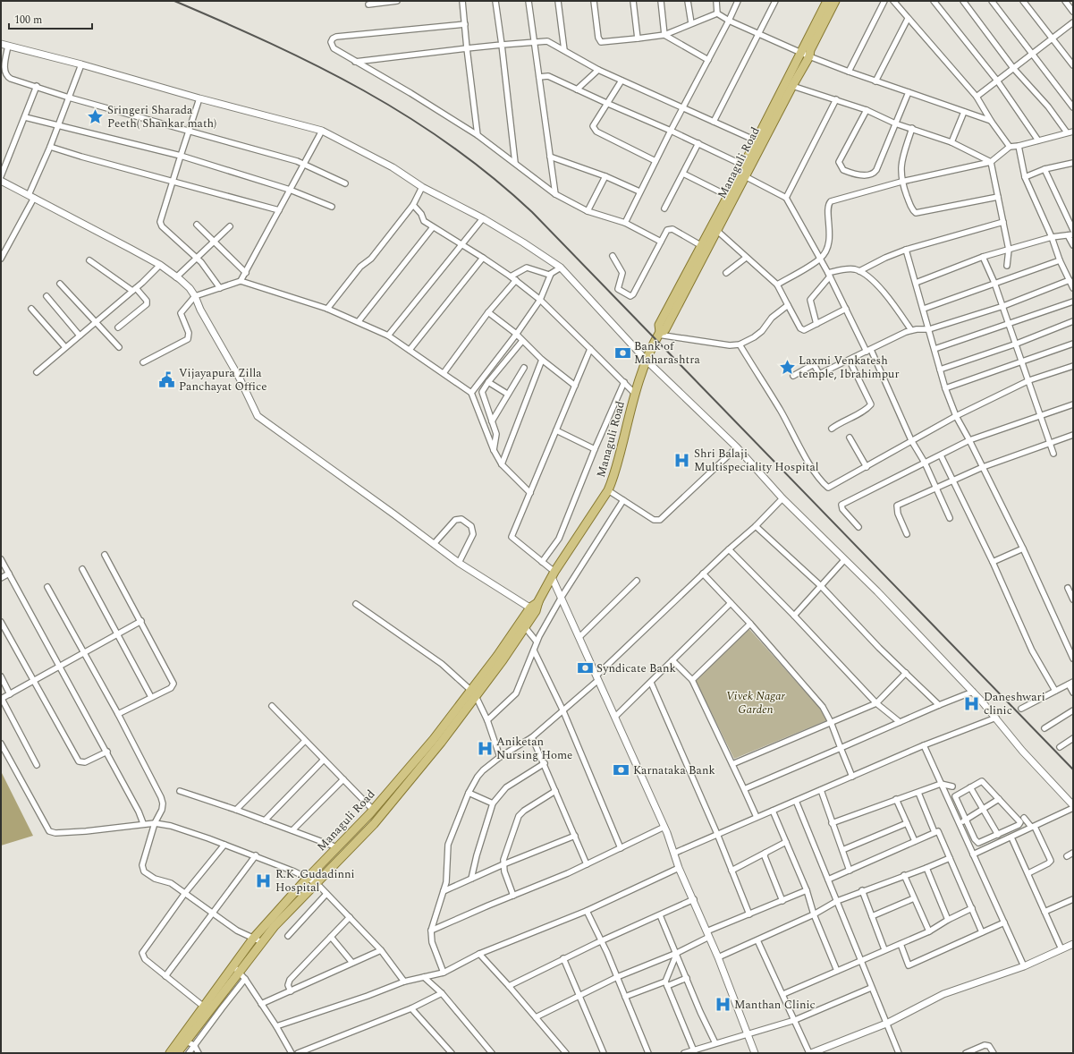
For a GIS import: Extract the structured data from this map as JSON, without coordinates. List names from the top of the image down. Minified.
{"streets":{"main road":["Managuli Road"]},"parks":["Vivek Nagar Garden"],"places":{"place":["Sringeri Sharada Peeth( Shankar math)","Laxmi Venkatesh temple, Ibrahimpur"],"bank":["Bank of Maharashtra","Syndicate Bank","Karnataka Bank"],"public building":["Vijayapura Zilla Panchayat Office"],"hospital":["Shri Balaji Multispeciality Hospital","Daneshwari clinic","Aniketan Nursing Home","R.K .Gudadinni Hospital","Manthan Clinic"]},"scale_bar":"100 m"}
